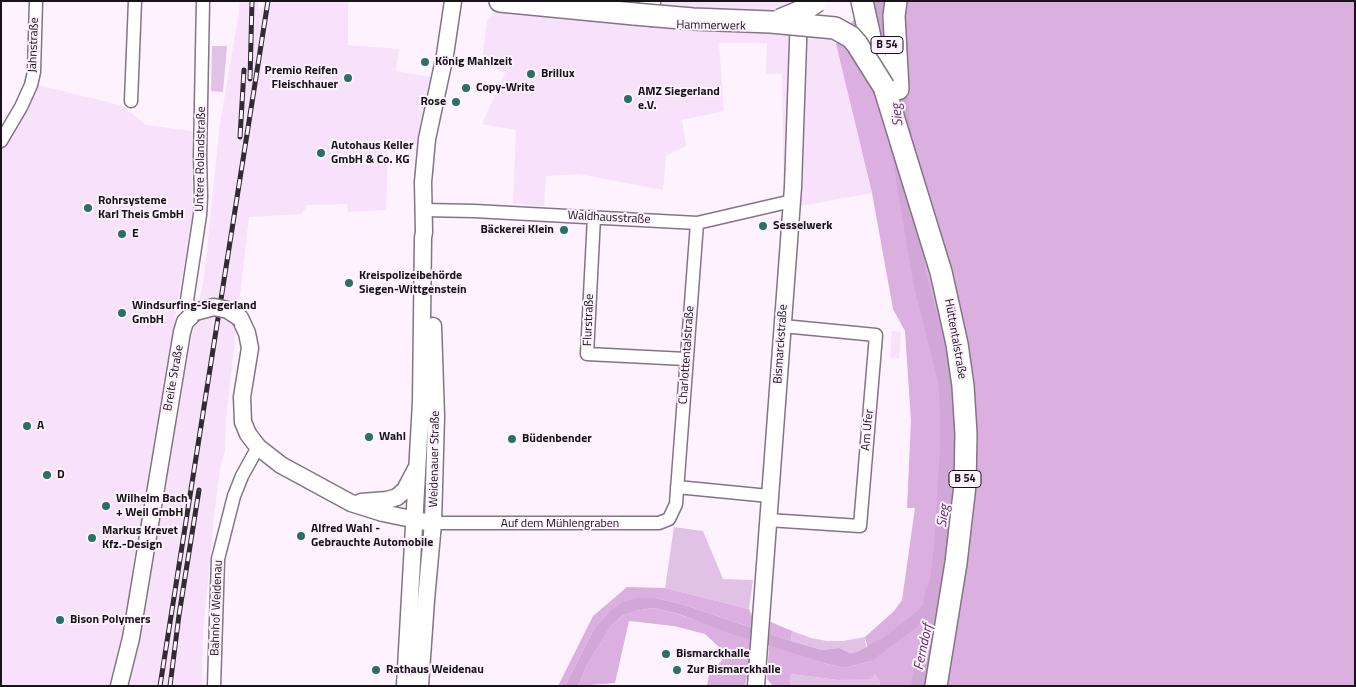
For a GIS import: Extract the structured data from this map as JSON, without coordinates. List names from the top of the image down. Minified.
{"streets":{"highway":["B 54","Hüttentalstraße"],"street":["Hammerwerk","Jahnstraße","Untere Rolandstraße","Waldhausstraße","Flurstraße","Bismarckstraße","Charlottentalstraße","Breite Straße","Am Ufer","Weidenauer Straße","Auf dem Mühlengraben","Bahnhof Weidenau"]},"crossings":[["Hammerwerk","Bismarckstraße"],["Untere Rolandstraße","Breite Straße"],["Waldhausstraße","Flurstraße"],["Waldhausstraße","Bismarckstraße"],["Waldhausstraße","Charlottentalstraße"],["Waldhausstraße","Weidenauer Straße"],["Flurstraße","Charlottentalstraße"],["Bismarckstraße","Am Ufer"],["Charlottentalstraße","Auf dem Mühlengraben"],["Weidenauer Straße","Auf dem Mühlengraben"]],"water":["Sieg","Ferndorf"],"places":["König Mahlzeit","Brillux","Premio Reifen Fleischhauer","Copy-Write","AMZ Siegerland e.V.","Rose","Autohaus Keller GmbH & Co. KG","Rohrsysteme Karl Theis GmbH","Sesselwerk","Bäckerei Klein","E","Kreispolizeibehörde Siegen-Wittgenstein","Windsurfing-Siegerland GmbH","A","Wahl","Büdenbender","D","Wilhelm Bach + Weil GmbH","Alfred Wahl - Gebrauchte Automobile","Markus Krevet Kfz.-Design","Bison Polymers","Bismarckhalle","Rathaus Weidenau","Zur Bismarckhalle"]}
